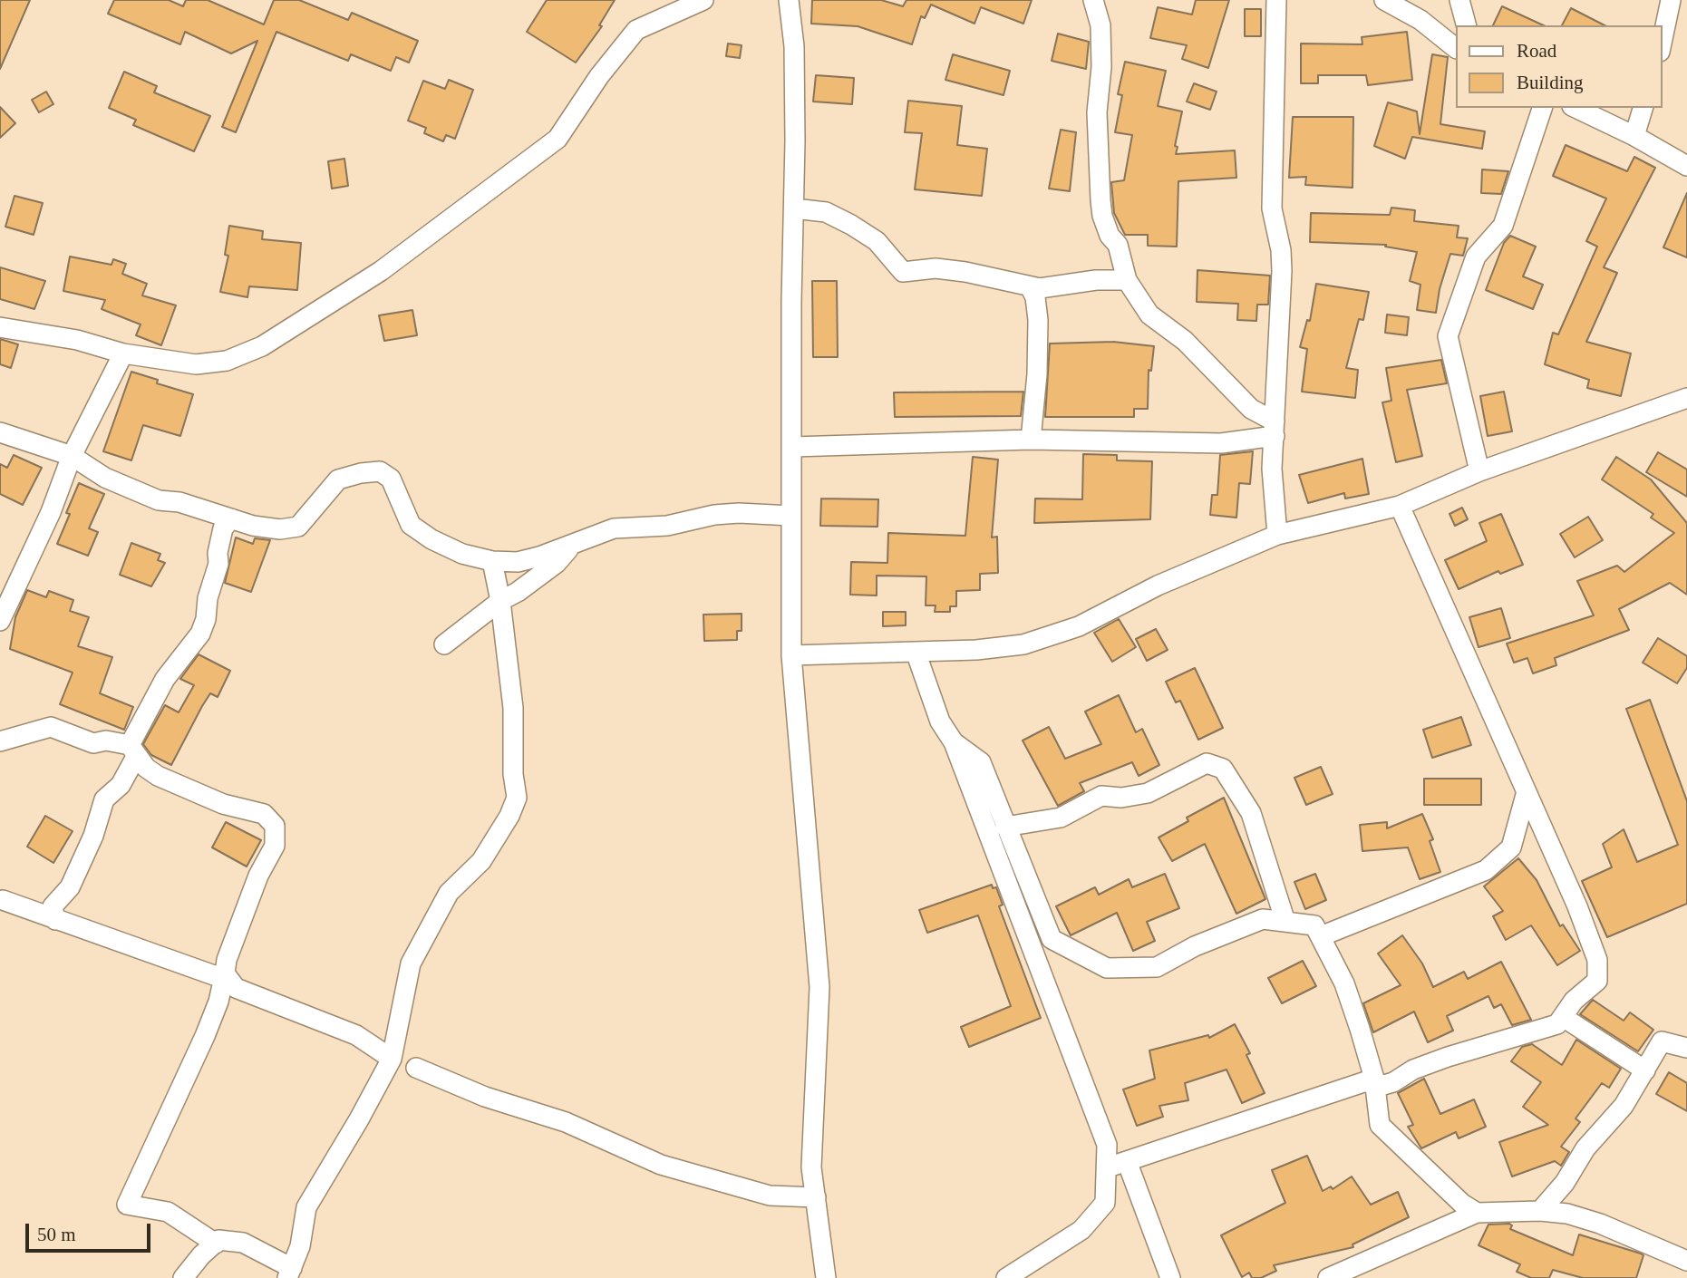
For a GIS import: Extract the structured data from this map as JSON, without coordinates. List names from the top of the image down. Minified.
{"legend":["Road","Building"],"scale_bar":"50 m"}
